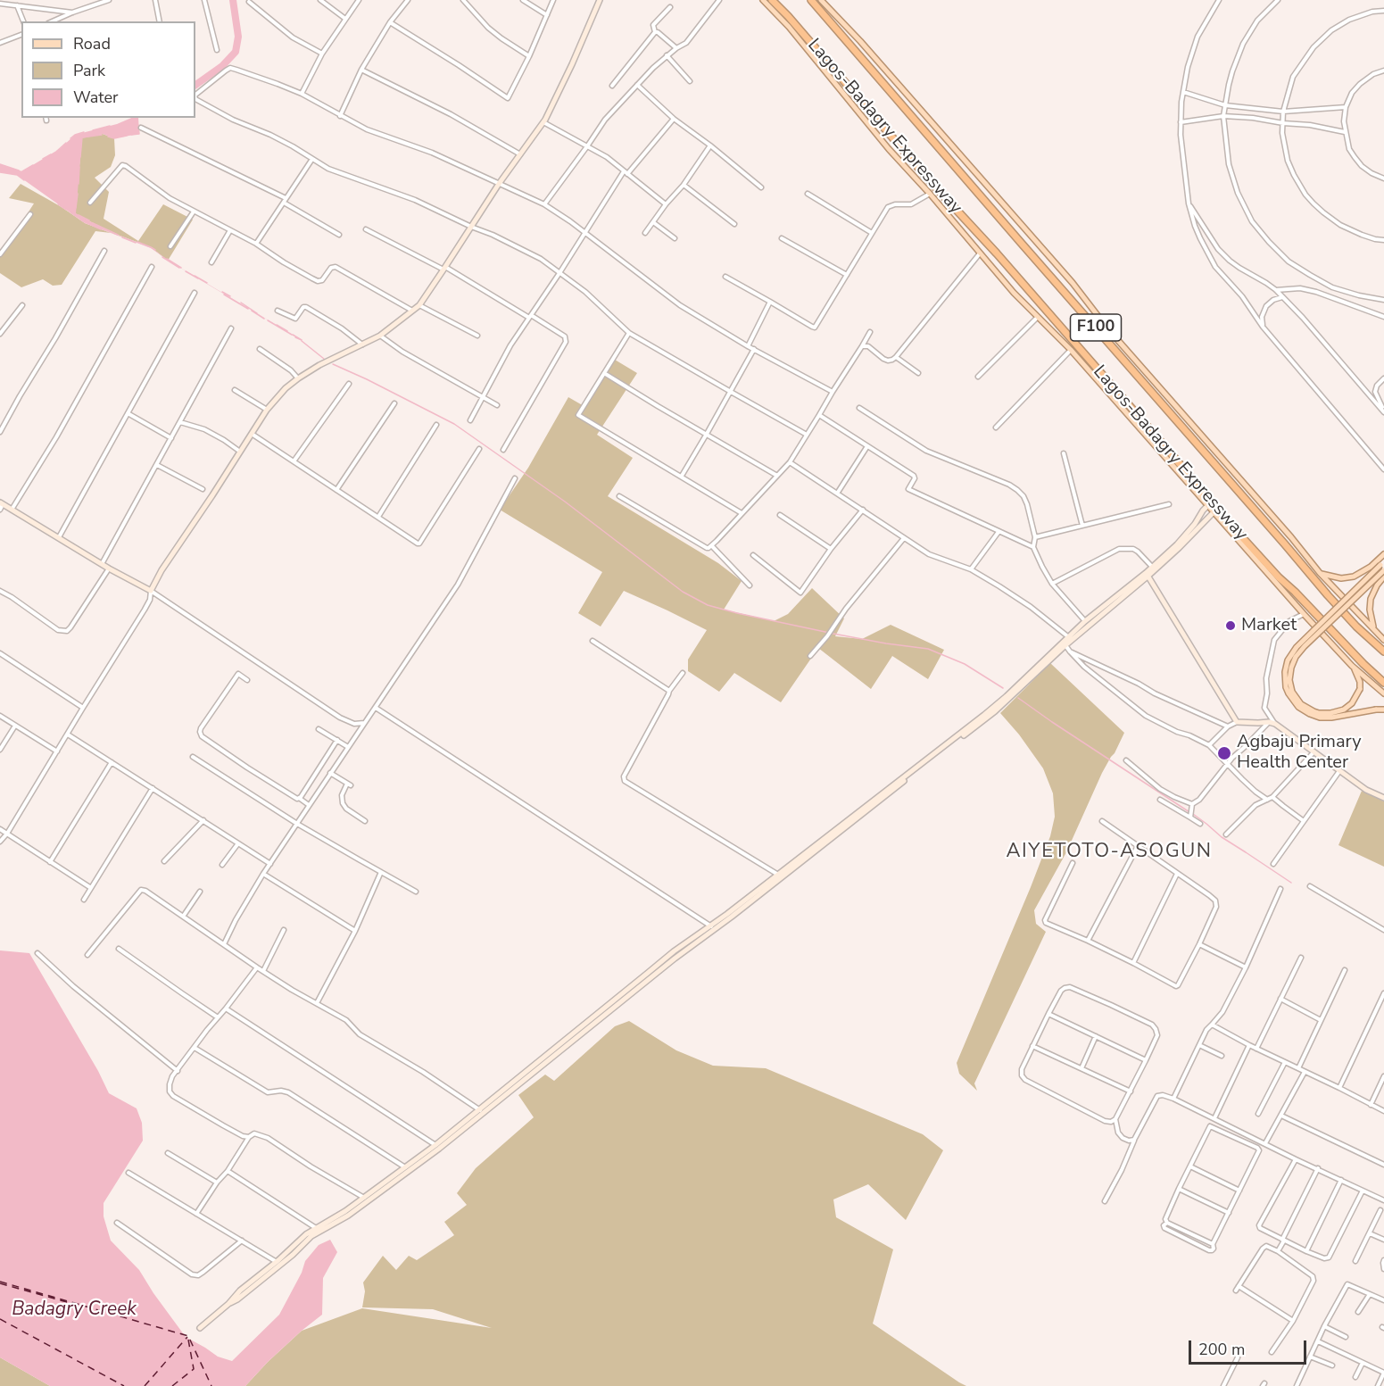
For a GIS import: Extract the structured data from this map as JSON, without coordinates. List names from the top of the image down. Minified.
{"streets":{"highway":["Lagos-Badagry Expressway","F100"]},"districts":["AIYETOTO-ASOGUN"],"water":["Badagry Creek"],"places":["Market","Agbaju Primary Health Center"],"legend":["Road","Park","Water"],"scale_bar":"200 m"}
